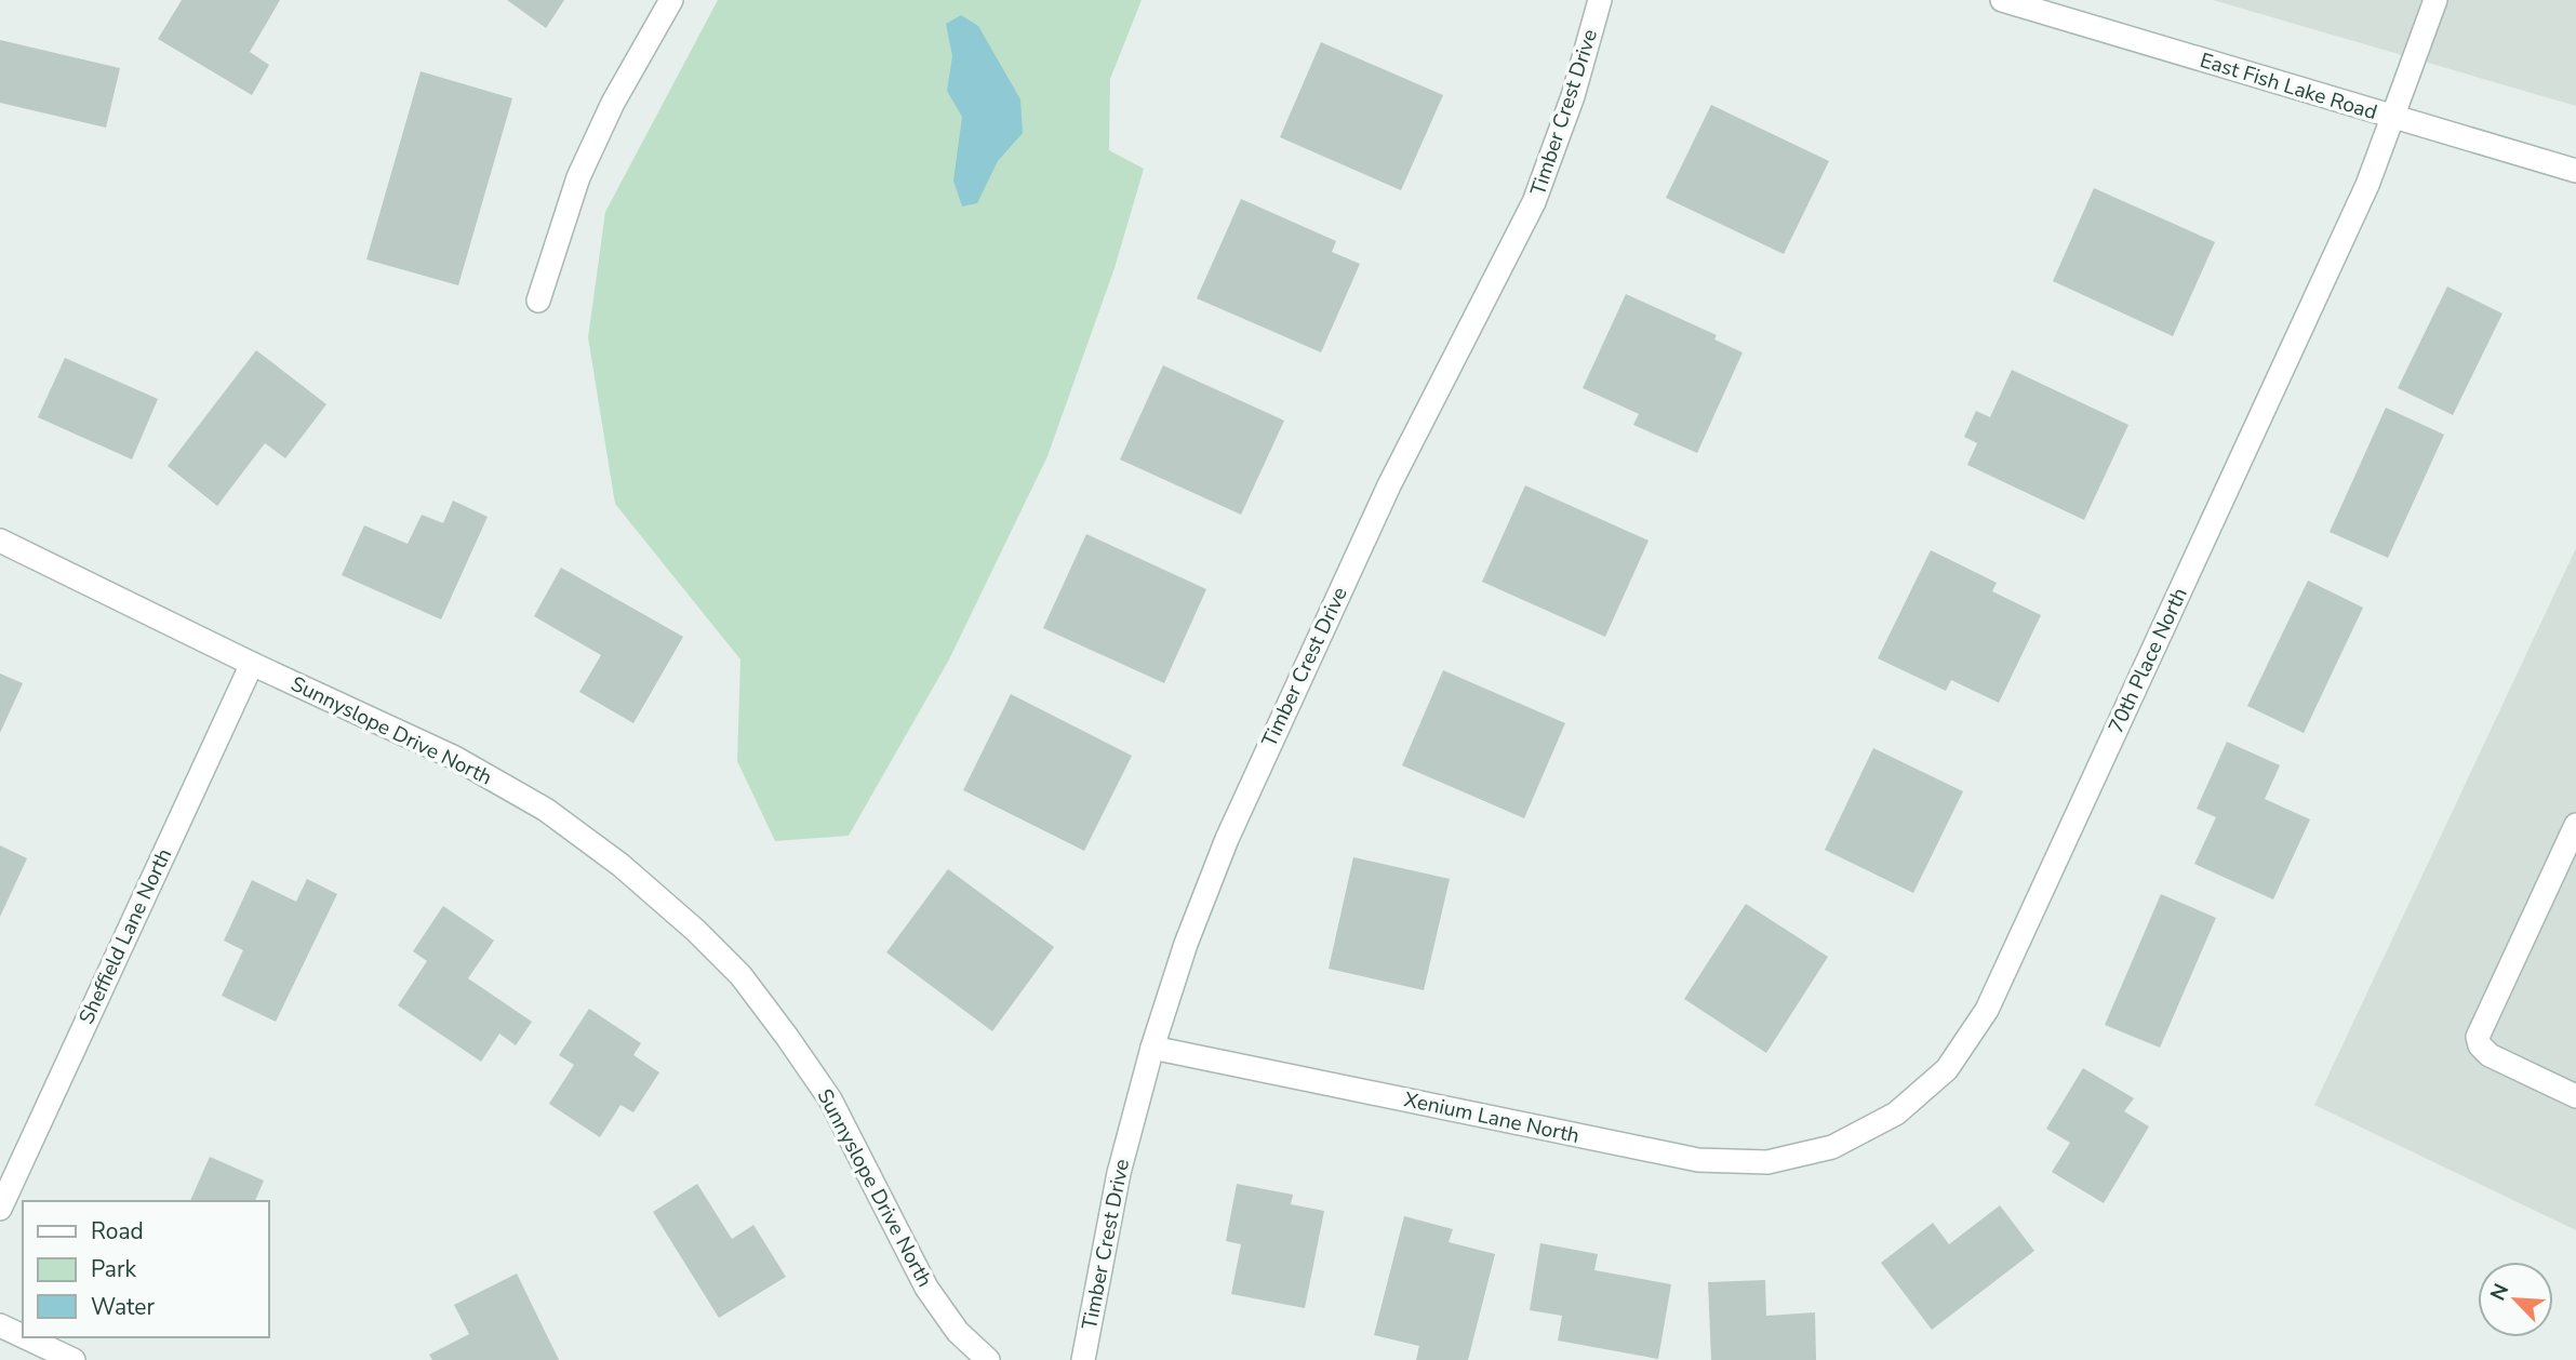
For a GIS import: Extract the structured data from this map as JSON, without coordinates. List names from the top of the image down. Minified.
{"streets":{"street":["East Fish Lake Road","Timber Crest Drive","70th Place North","Sunnyslope Drive North","Sheffield Lane North","Xenium Lane North"]},"crossings":[["East Fish Lake Road","70th Place North"],["Timber Crest Drive","Xenium Lane North"],["70th Place North","Xenium Lane North"],["Sunnyslope Drive North","Sheffield Lane North"]],"legend":["Road","Park","Water"],"north":"top left"}
